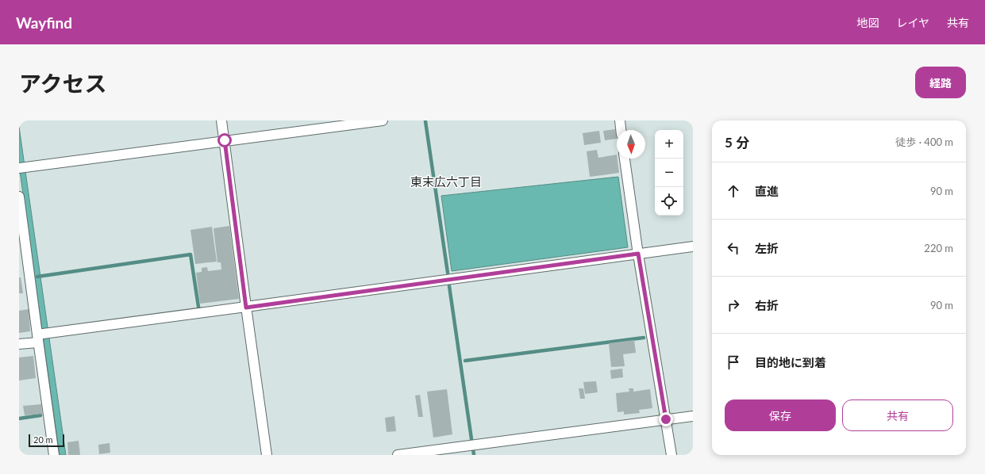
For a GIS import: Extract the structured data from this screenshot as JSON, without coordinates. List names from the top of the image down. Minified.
{"districts":["東末広六丁目"],"scale_bar":"20 m","north":"bottom","page":{"header":"Wayfind","nav":["地図","レイヤ","共有"],"title":"アクセス","buttons":["経路",["保存","共有"]],"heading":["5 分","徒歩 · 400 m"],"map_buttons":["+","−"],"list":[["直進","90 m"],["左折","220 m"],["右折","90 m"],"目的地に到着"],"scale":"20 m"}}
